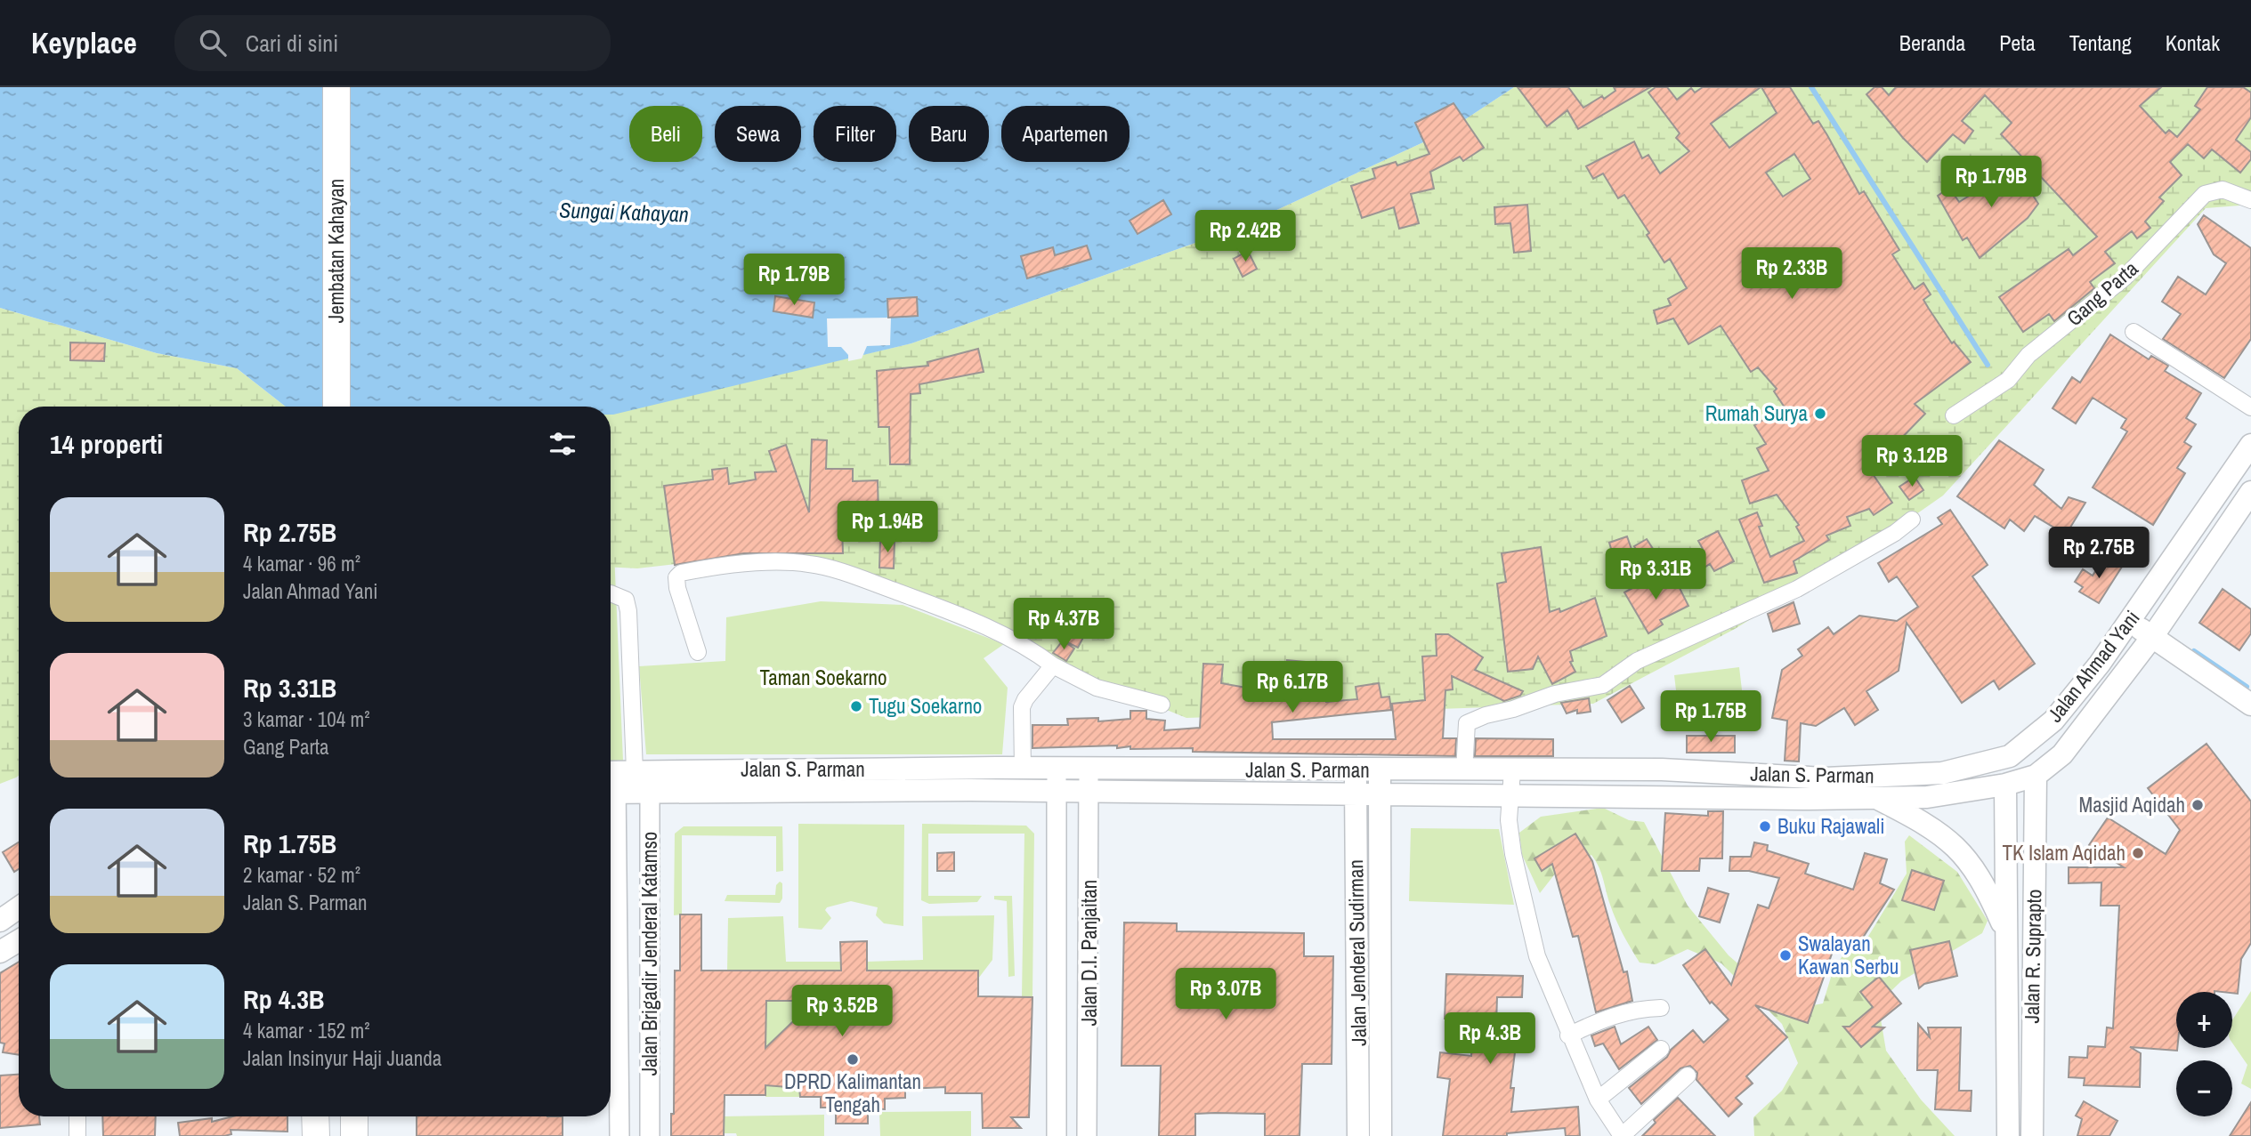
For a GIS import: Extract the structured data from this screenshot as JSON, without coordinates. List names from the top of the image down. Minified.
{"streets":{"highway":["Jembatan Kahayan"],"main road":["Jalan Ahmad Yani","Jalan S. Parman","Jalan Jenderal Sudirman","Jalan R. Suprapto"],"street":["Gang Parta","Jalan D.I. Panjaitan","Jalan Brigadir Jenderal Katamso"]},"crossings":[["Jalan Ahmad Yani","Jalan S. Parman"],["Jalan Ahmad Yani","Jalan R. Suprapto"],["Jalan S. Parman","Jalan D.I. Panjaitan"],["Jalan S. Parman","Jalan Jenderal Sudirman"],["Jalan S. Parman","Jalan Brigadir Jenderal Katamso"],["Jalan S. Parman","Jalan R. Suprapto"]],"water":["Sungai Kahayan"],"parks":["Taman Soekarno"],"places":["Rumah Surya","Tugu Soekarno","Masjid Aqidah","Buku Rajawali","TK Islam Aqidah","Swalayan Kawan Serbu","DPRD Kalimantan Tengah"],"page":{"header":"Keyplace","search":"Cari di sini","nav":["Beranda","Peta","Tentang","Kontak"],"chip":["Beli","Sewa","Filter","Baru","Apartemen"],"price":["Rp 1.79B","Rp 2.42B","Rp 2.33B","Rp 1.79B","Rp 3.12B","Rp 1.94B","Rp 2.75B","Rp 3.31B","Rp 4.37B","Rp 6.17B","Rp 1.75B","Rp 3.07B","Rp 3.52B","Rp 4.3B"],"heading":"14 properti","list":[{"name":"Rp 2.75B","note":"4 kamar · 96 m² · Jalan Ahmad Yani"},{"name":"Rp 3.31B","note":"3 kamar · 104 m² · Gang Parta"},{"name":"Rp 1.75B","note":"2 kamar · 52 m² · Jalan S. Parman"},{"name":"Rp 4.3B","note":"4 kamar · 152 m² · Jalan Insinyur Haji Juanda"}],"map_buttons":["+","−"]}}
